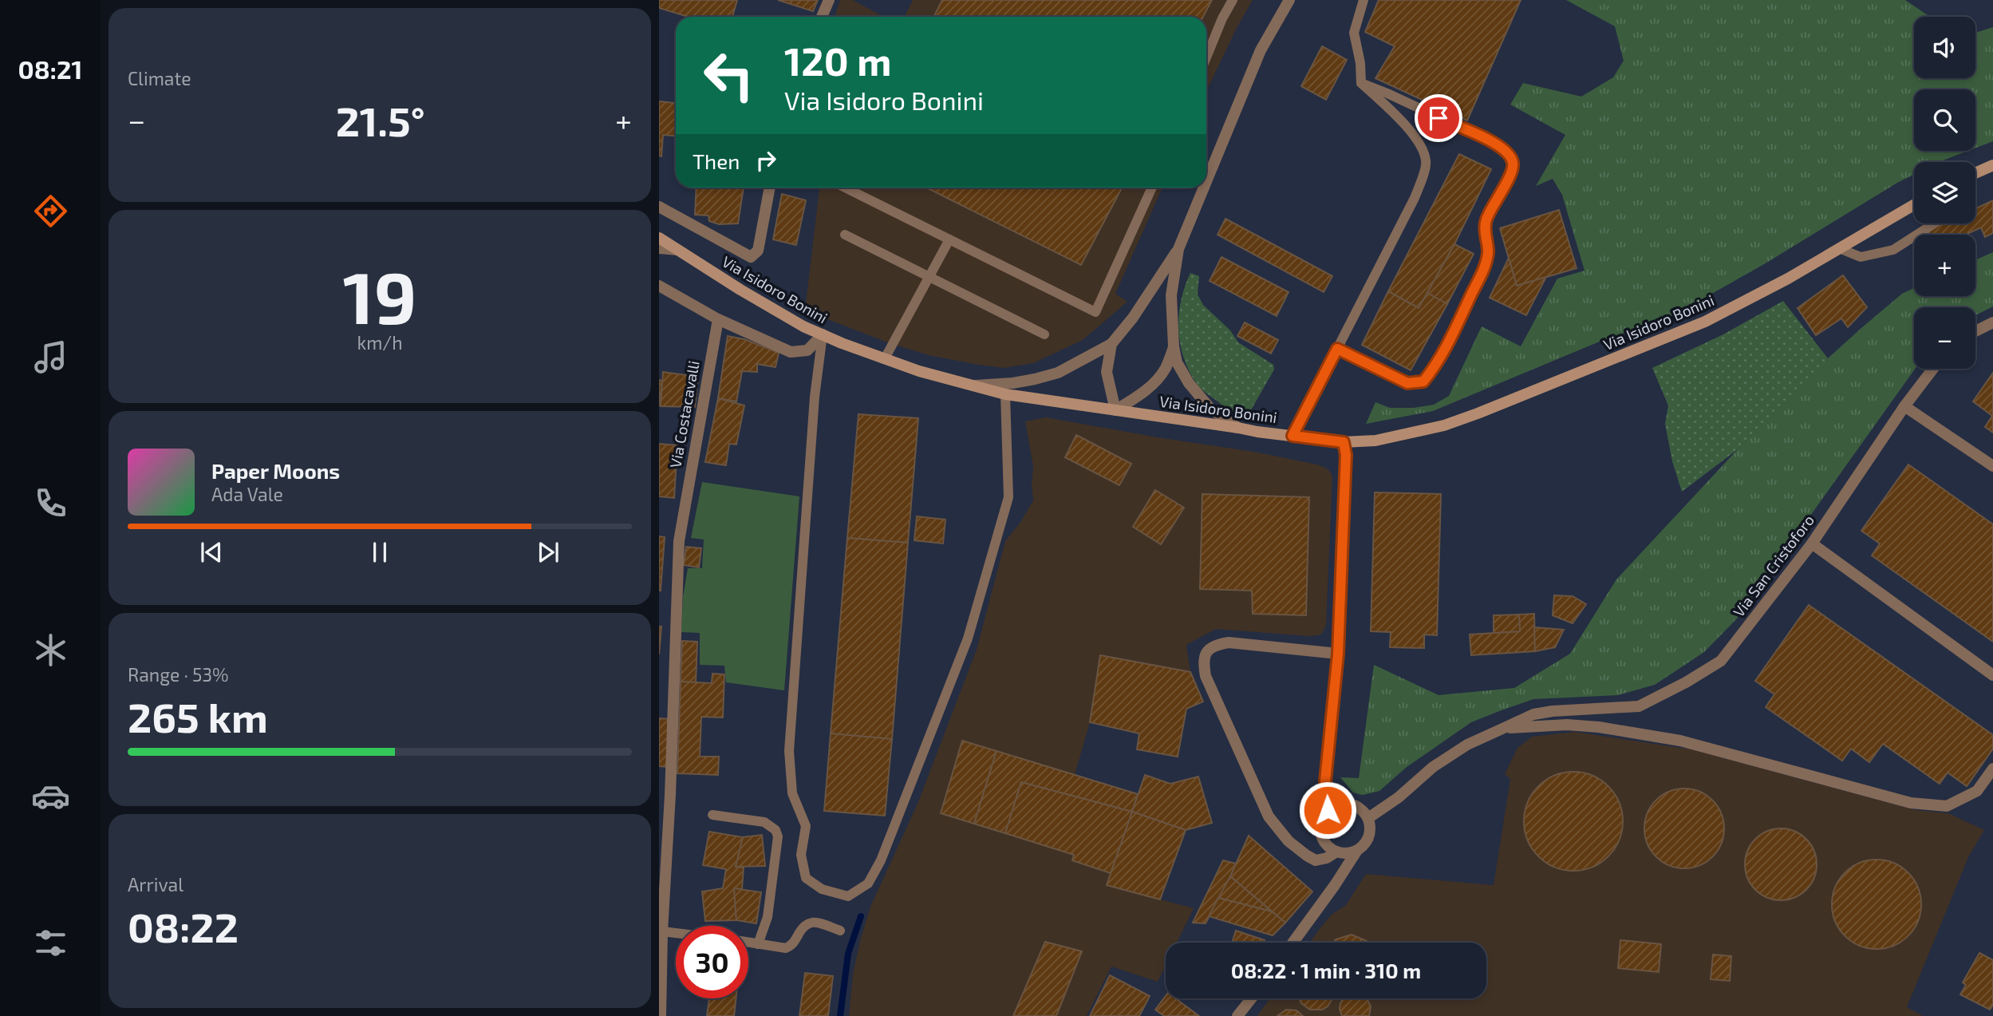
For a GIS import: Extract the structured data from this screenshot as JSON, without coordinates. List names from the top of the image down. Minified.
{"streets":{"street":["Via Isidoro Bonini","Via Costacavalli","Via San Cristoforo"]},"page":{"tabs":"08:21","tile":["Climate",["19","km/h"],["Range · 53%","265 km"],["Arrival","08:22"]],"map_buttons":["+","−"],"turn":["120 m","Via Isidoro Bonini"],"heat":["−","21.5°","+"],"then":"Then","song":["Paper Moons","Ada Vale"],"limit":"30","trip":"08:22 · 1 min · 310 m"}}
